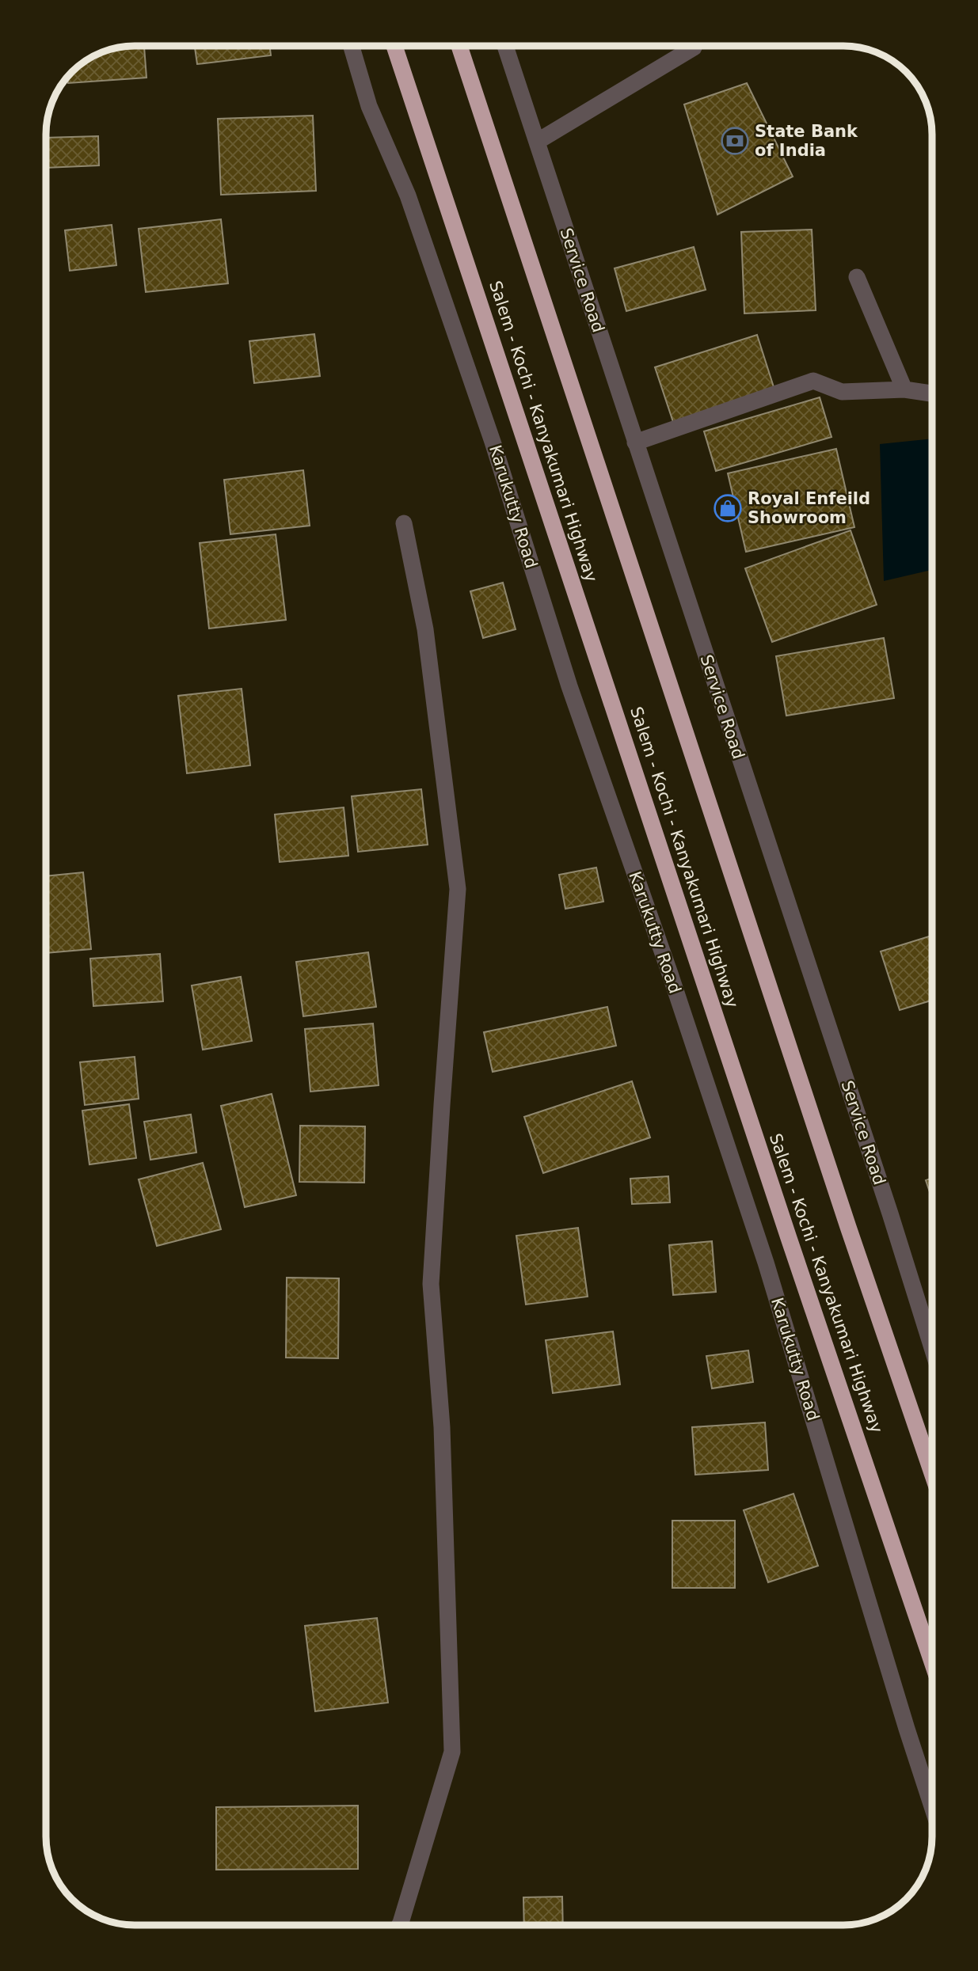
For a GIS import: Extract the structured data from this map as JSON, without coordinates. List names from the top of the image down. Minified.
{"streets":{"highway":["Salem - Kochi - Kanyakumari Highway"],"street":["Service Road","Karukutty Road"]},"places":{"bank":["State Bank of India"],"shop":["Royal Enfeild Showroom"]}}
